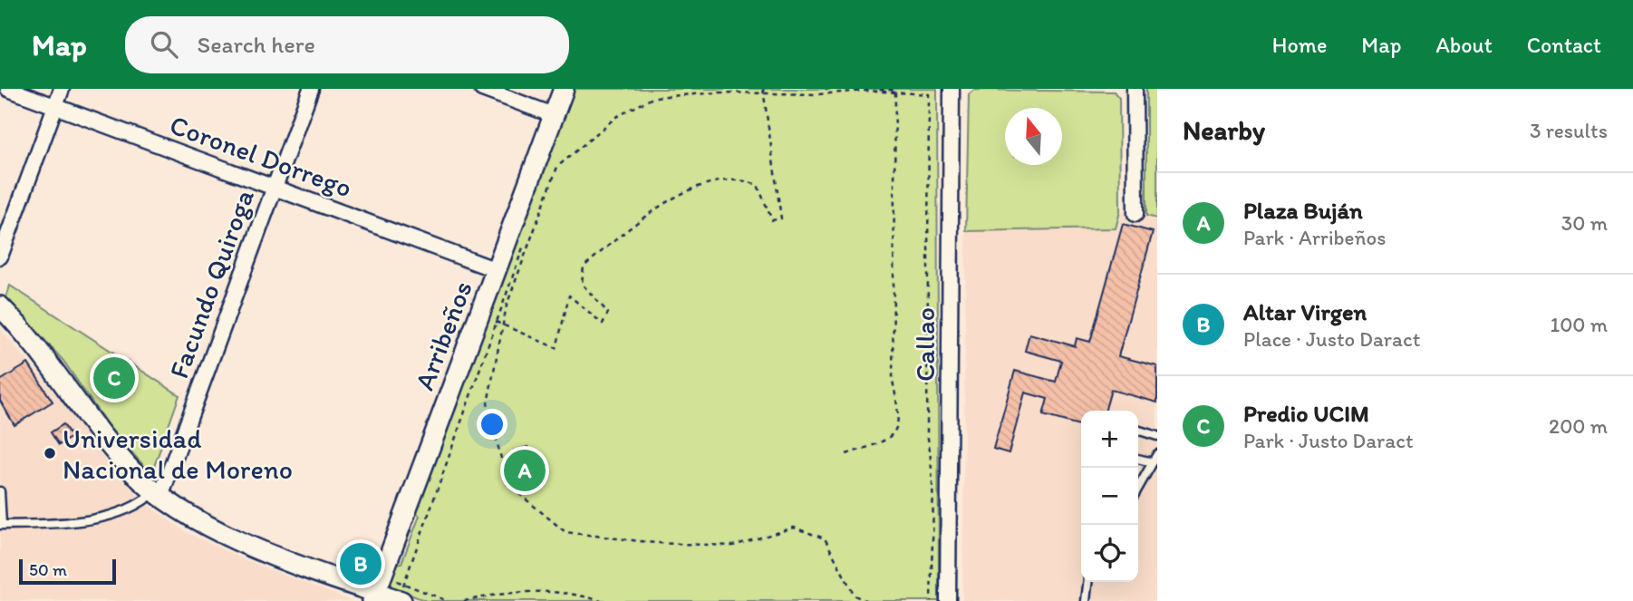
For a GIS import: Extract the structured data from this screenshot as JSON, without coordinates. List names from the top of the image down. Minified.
{"streets":{"street":["Coronel Dorrego","Facundo Quiroga","Arribeños","Callao"]},"crossings":[["Coronel Dorrego","Facundo Quiroga"],["Coronel Dorrego","Arribeños"]],"places":["Universidad Nacional de Moreno"],"scale_bar":"50 m","north":"top","page":{"header":"Map","search":"Search here","nav":["Home","Map","About","Contact"],"heading":["Nearby","3 results"],"list":[{"mark":"A","name":"Plaza Buján","note":"Park · Arribeños","value":"30 m"},{"mark":"B","name":"Altar Virgen","note":"Place · Justo Daract","value":"100 m"},{"mark":"C","name":"Predio UCIM","note":"Park · Justo Daract","value":"200 m"}],"pins":["C","A","B"],"map_buttons":["+","−"],"scale":"50 m"}}
